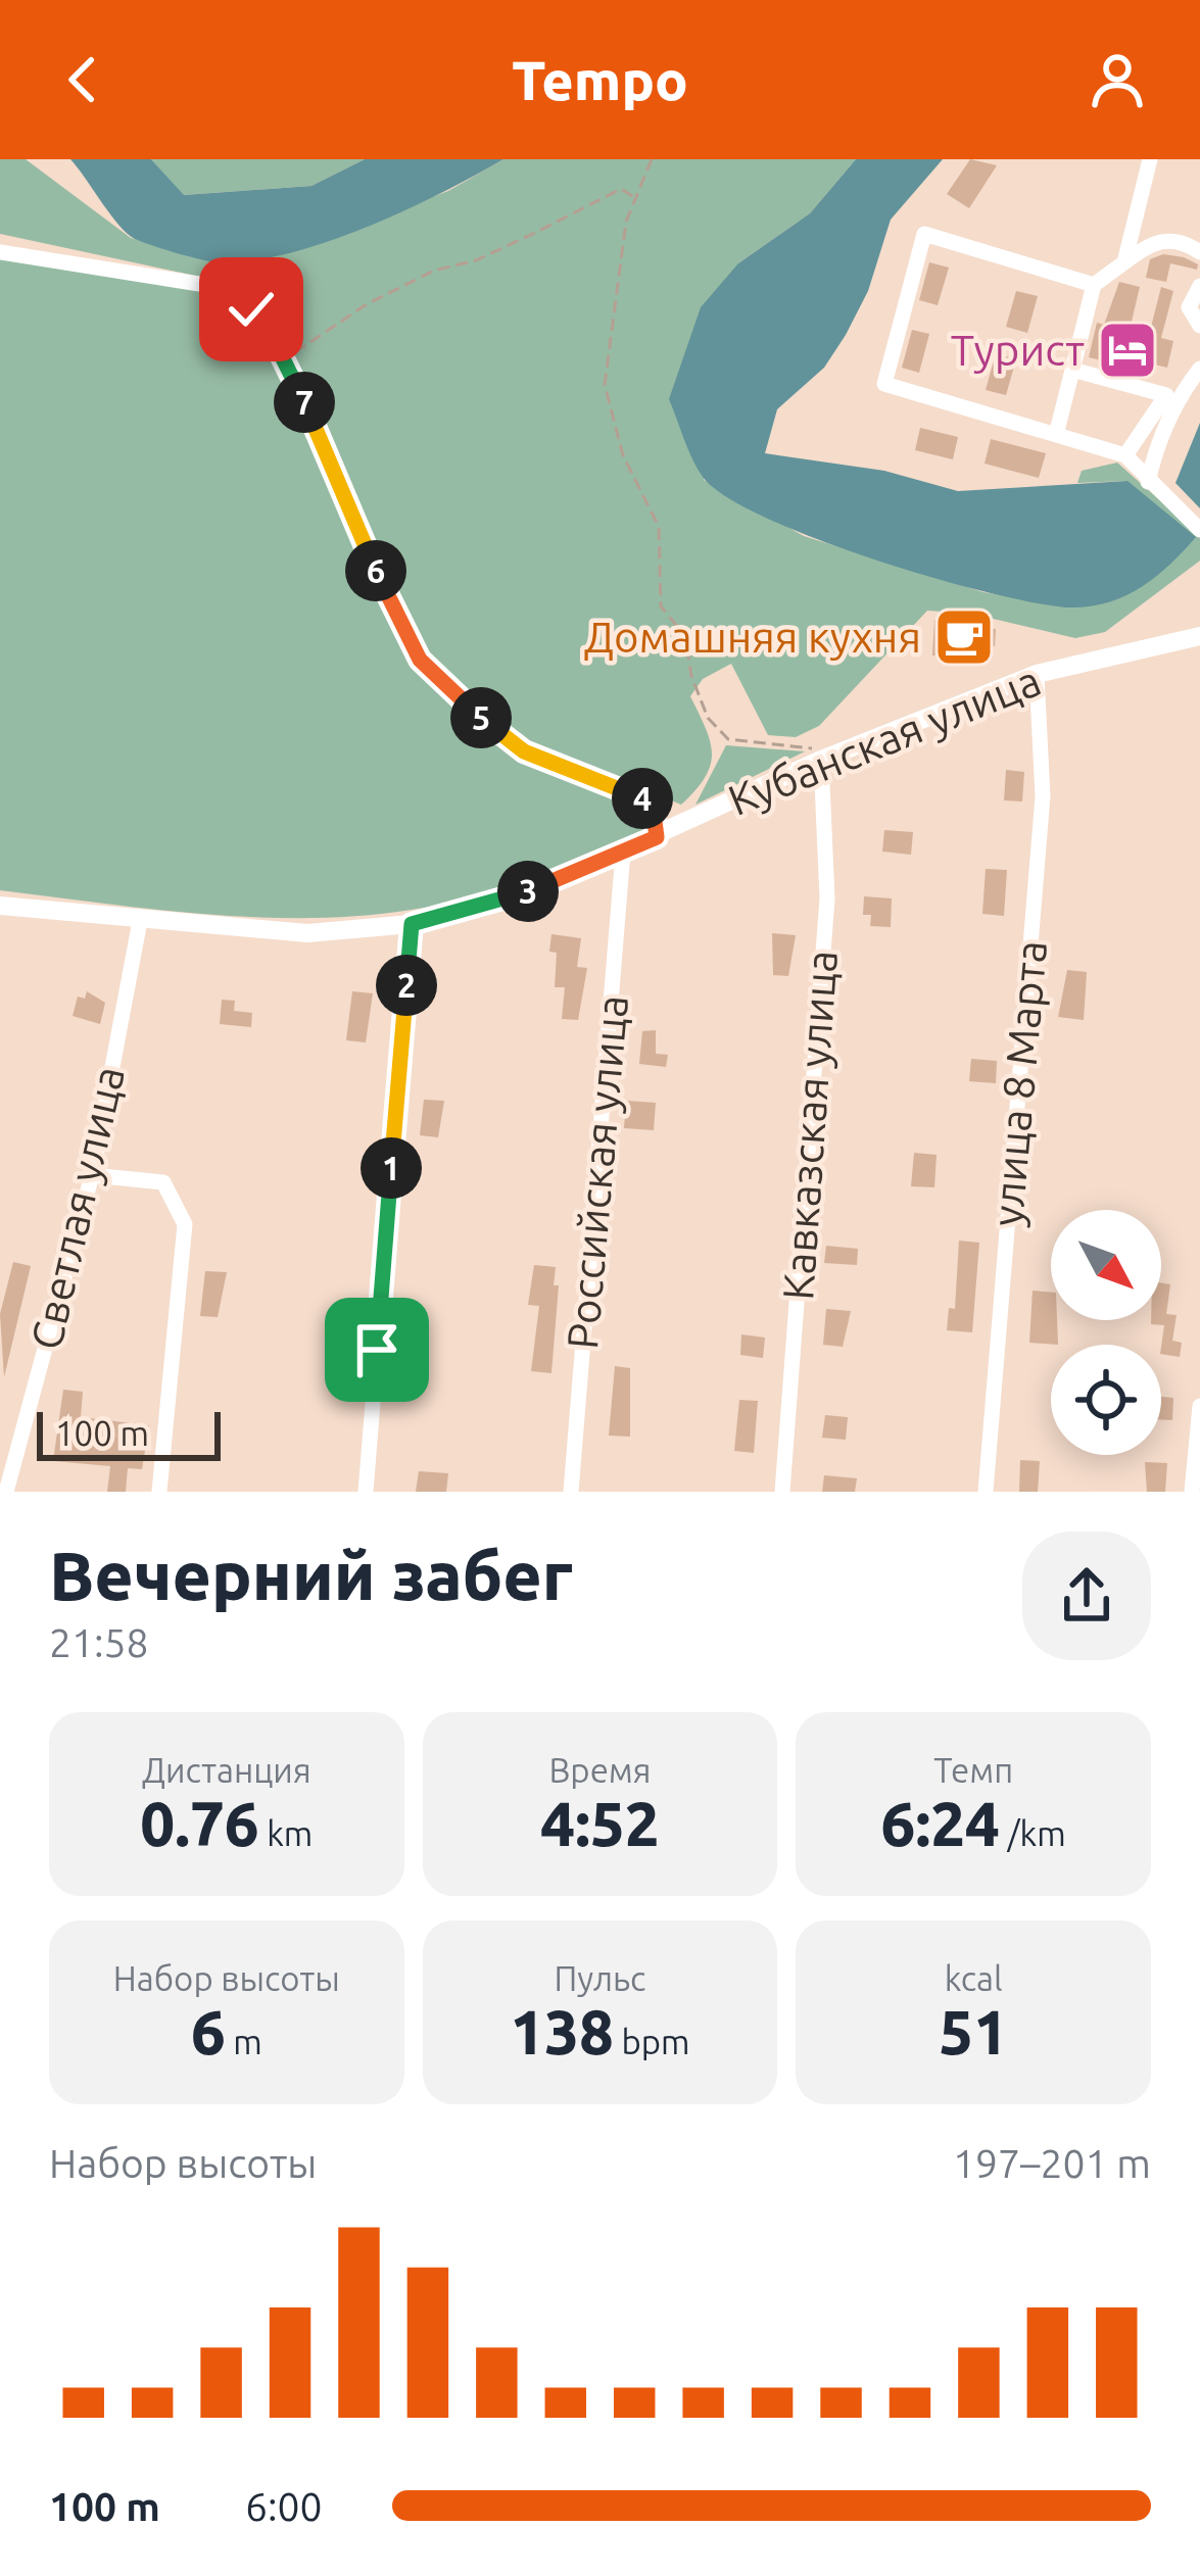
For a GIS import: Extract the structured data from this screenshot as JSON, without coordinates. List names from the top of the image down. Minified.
{"streets":{"main road":["Кубанская улица"],"street":["улица 8 Марта","Кавказская улица","Российская улица","Светлая улица"]},"crossings":[["Кубанская улица","улица 8 Марта"],["Кубанская улица","Кавказская улица"],["Кубанская улица","Российская улица"],["Кубанская улица","Светлая улица"]],"places":{"hotel":["Турист"],"cafe":["Домашняя кухня"]},"scale_bar":"100 m","north":"bottom right","page":{"header":"Tempo","pins":["7","6","5","4","3","2","1"],"scale":"100 m","heading":["Вечерний забег","21:58"],"stats":[["Дистанция","0.76 km"],["Время","4:52"],["Темп","6:24 /km"],["Набор высоты","6 m"],["Пульс","138 bpm"],["kcal","51"]],"chart":["Набор высоты","197–201 m"],"list":[{"name":"100 m","note":"6:00"}]}}
